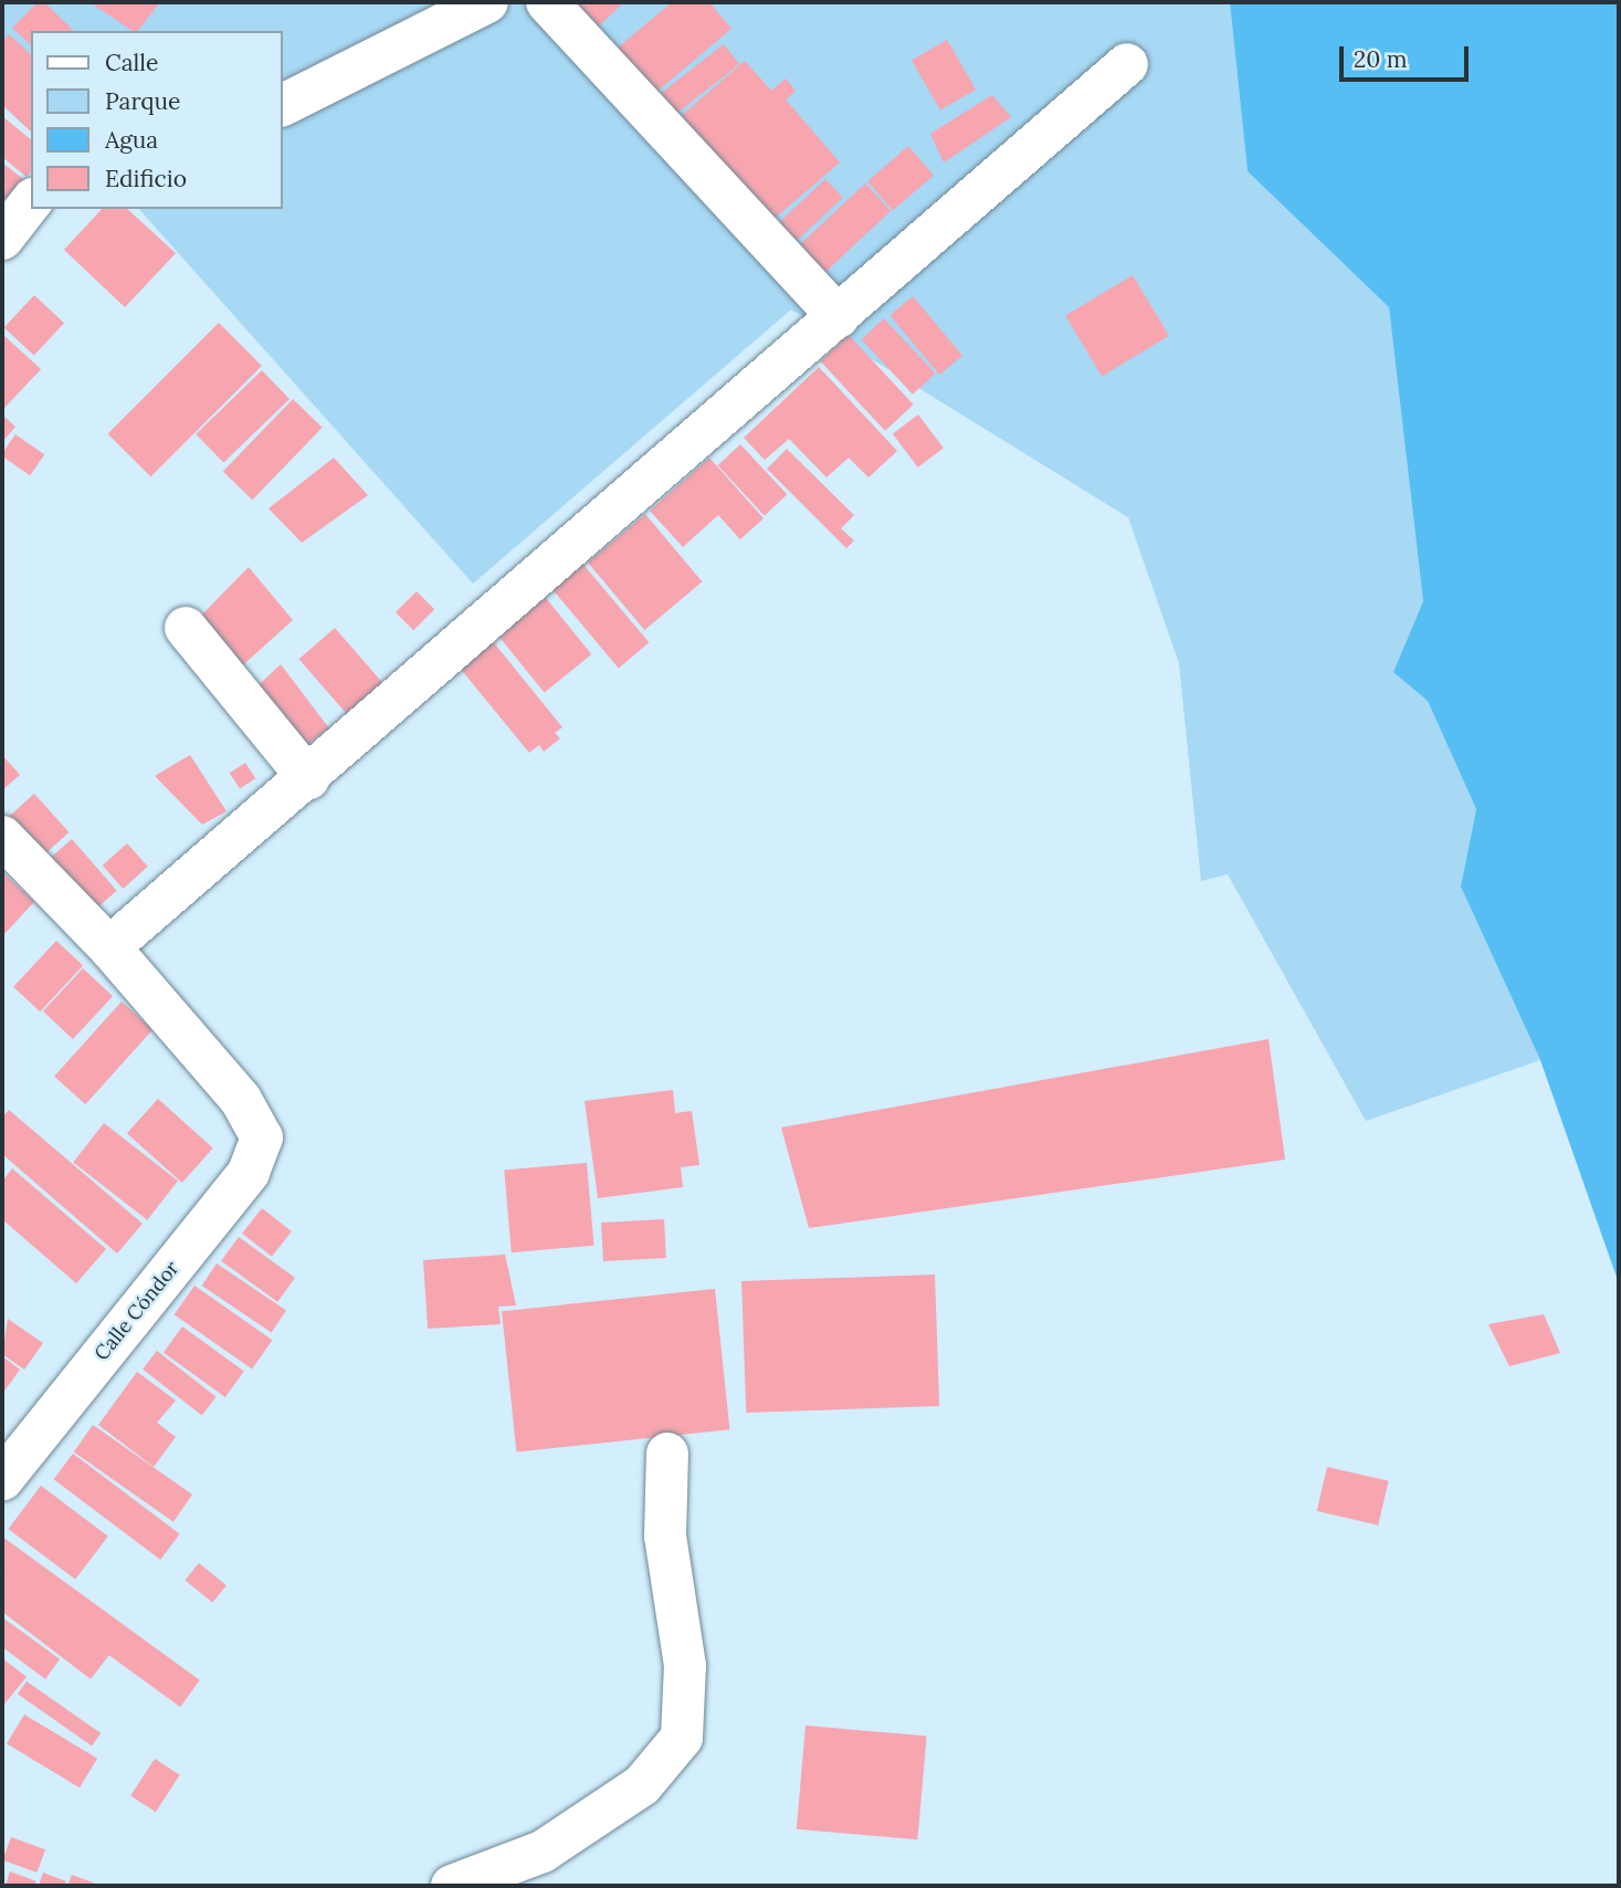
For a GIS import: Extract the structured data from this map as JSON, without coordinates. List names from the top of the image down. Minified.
{"streets":{"street":["Calle Cóndor"]},"legend":["Calle","Parque","Agua","Edificio"],"scale_bar":"20 m"}
